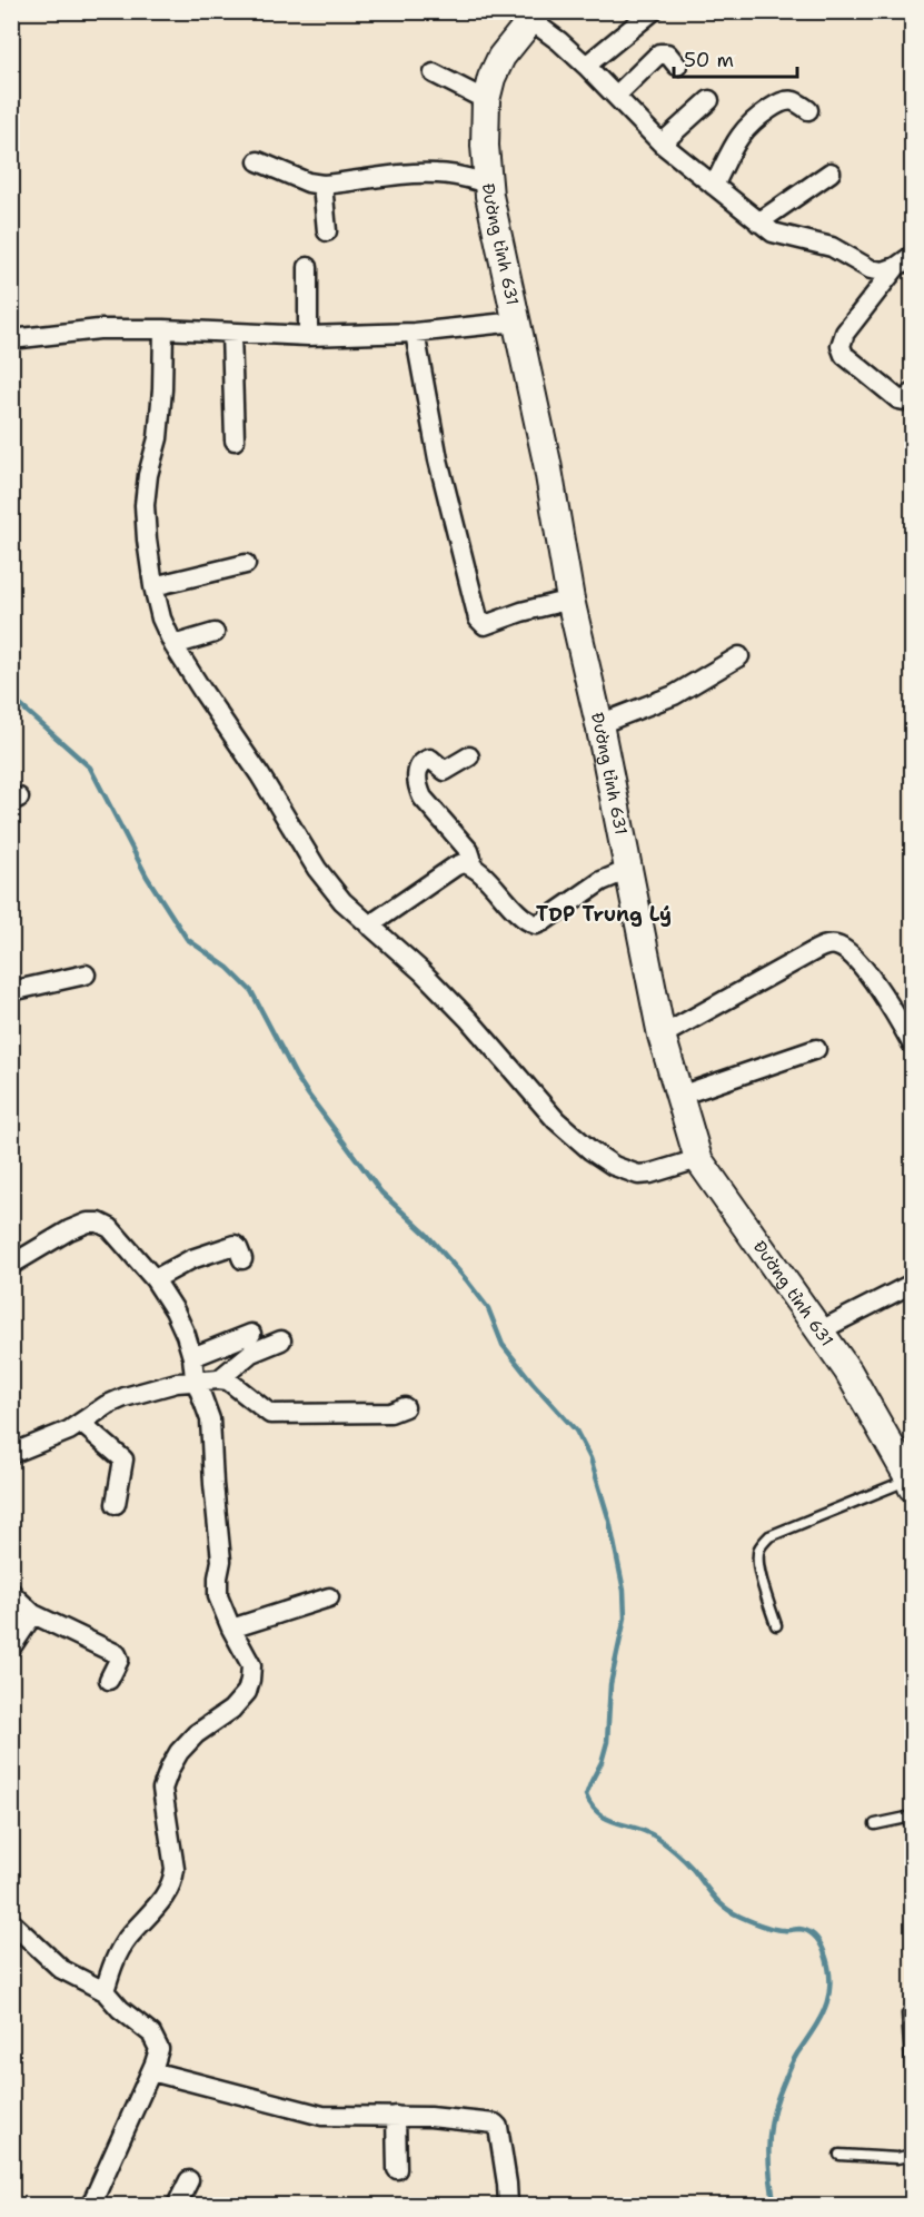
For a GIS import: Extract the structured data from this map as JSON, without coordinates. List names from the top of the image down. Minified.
{"streets":{"main road":["Đường tỉnh 631"]},"districts":["TDP Trung Lý"],"scale_bar":"50 m"}
